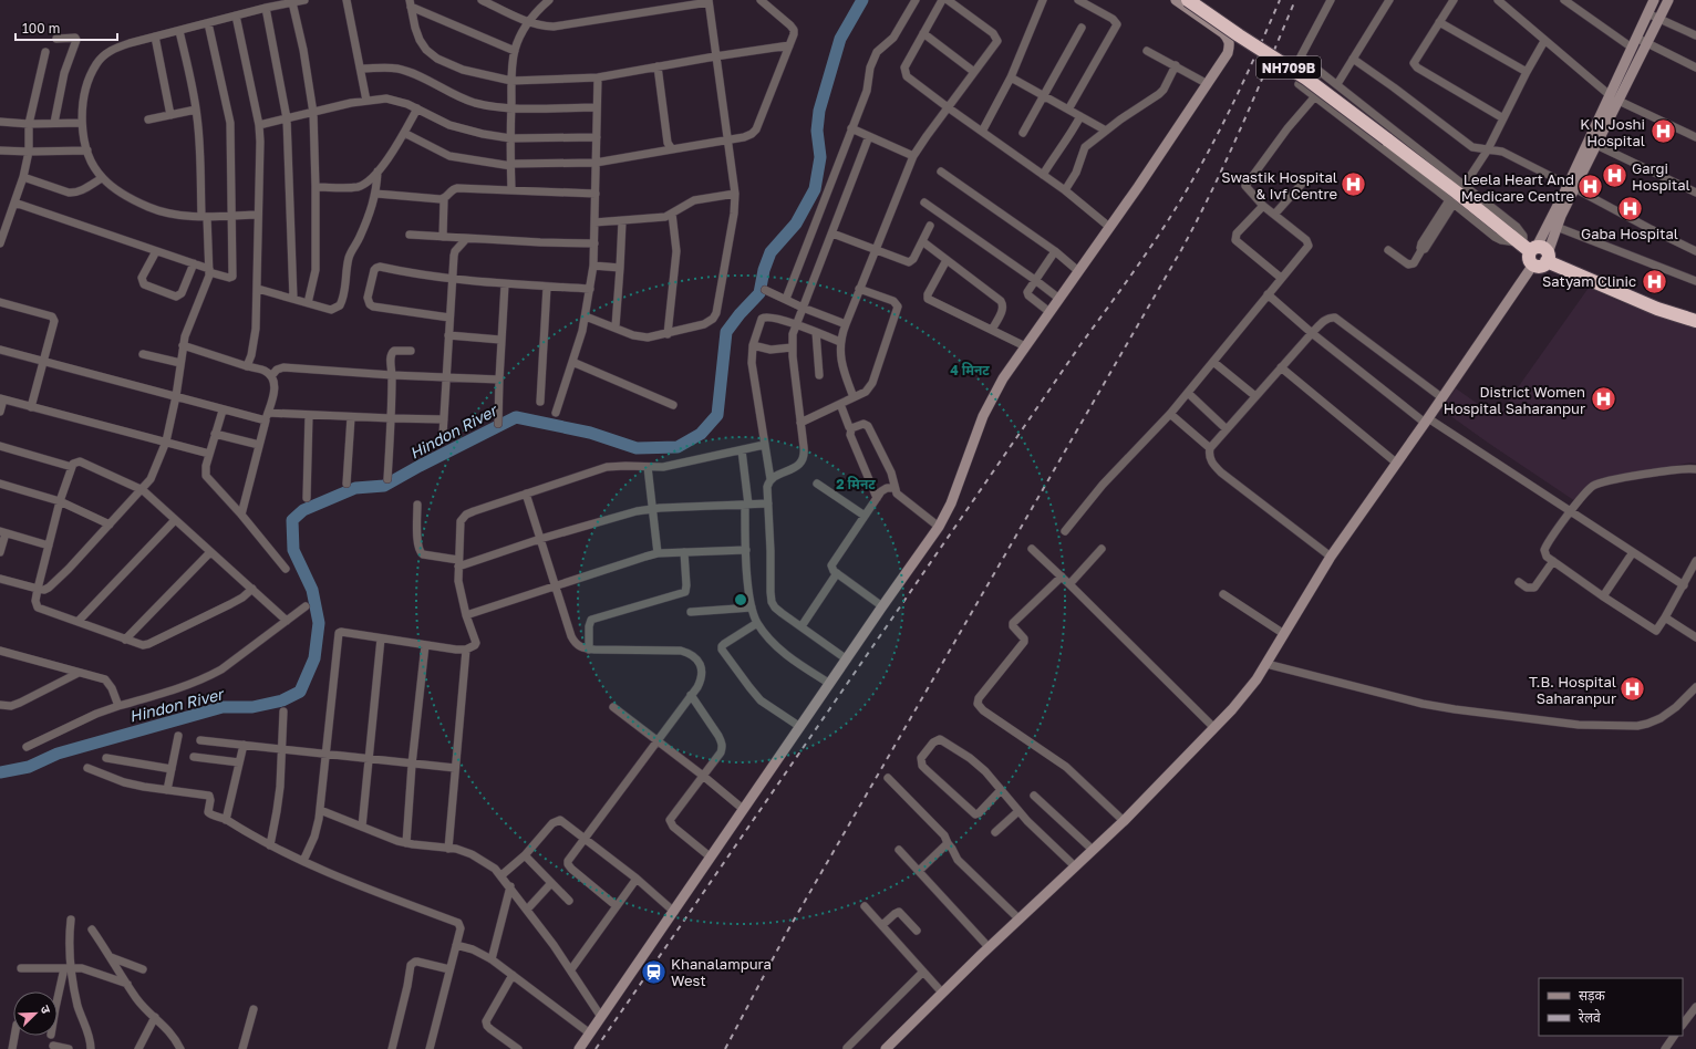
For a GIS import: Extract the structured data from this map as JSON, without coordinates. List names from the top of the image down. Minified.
{"streets":{"highway":["NH709B"]},"water":["Hindon River"],"places":{"hospital":["K N Joshi Hospital","Gargi Hospital","Swastik Hospital & Ivf Centre","Leela Heart And Medicare Centre","Gaba Hospital","Satyam Clinic","District Women Hospital Saharanpur","T.B. Hospital Saharanpur"],"station":["Khanalampura West"]},"legend":["सड़क","रेलवे"],"scale_bar":"100 m","north":"top right","rings":["4 मिनट","2 मिनट"]}
